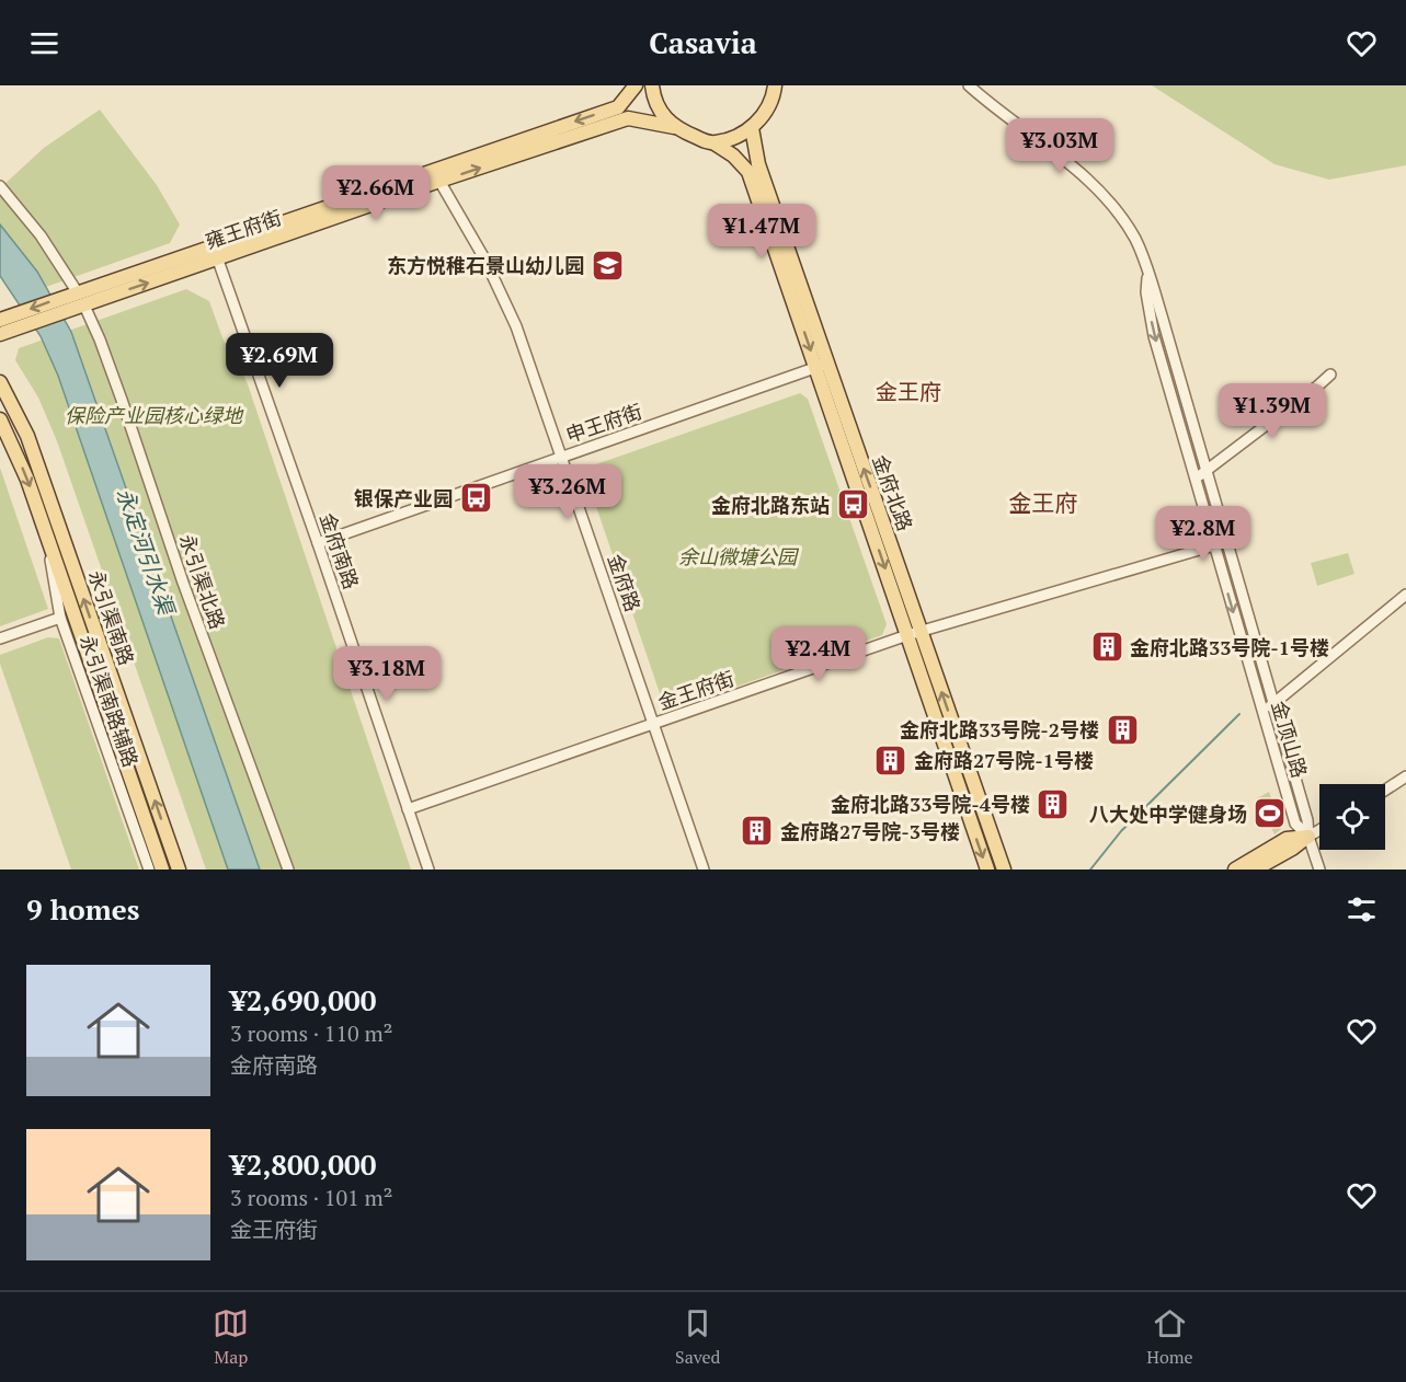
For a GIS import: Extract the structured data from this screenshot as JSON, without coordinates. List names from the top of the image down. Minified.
{"streets":{"main road":["雍王府街","金府北路","永引渠南路"],"street":["申王府街","金府南路","永引渠北路","金府路","金王府街","永引渠南路辅路","金顶山路"]},"crossings":[["雍王府街","金府北路"],["雍王府街","金府南路"],["雍王府街","永引渠北路"],["雍王府街","金府路"],["申王府街","金府北路"],["申王府街","金府南路"],["申王府街","金府路"],["金府北路","金王府街"],["金府南路","金王府街"],["金府路","金王府街"],["永引渠南路","永引渠南路辅路"],["金王府街","金顶山路"]],"districts":["金王府","金王府"],"water":["永定河引水渠"],"parks":["保险产业园核心绿地","余山微塘公园"],"places":{"school or university":["东方悦稚石景山幼儿园"],"bus stop":["银保产业园","金府北路东站"],"building":["金府北路33号院-1号楼","金府北路33号院-2号楼","金府路27号院-1号楼","金府北路33号院-4号楼","金府路27号院-3号楼"],"sports":["八大处中学健身场"]},"page":{"header":"Casavia","price":["¥3.03M","¥2.66M","¥1.47M","¥2.69M","¥1.39M","¥3.26M","¥2.8M","¥2.4M","¥3.18M"],"heading":"9 homes","list":[{"name":"¥2,690,000","note":"3 rooms · 110 m² · 金府南路"},{"name":"¥2,800,000","note":"3 rooms · 101 m² · 金王府街"}],"tabs":["Map","Saved","Home"]}}
